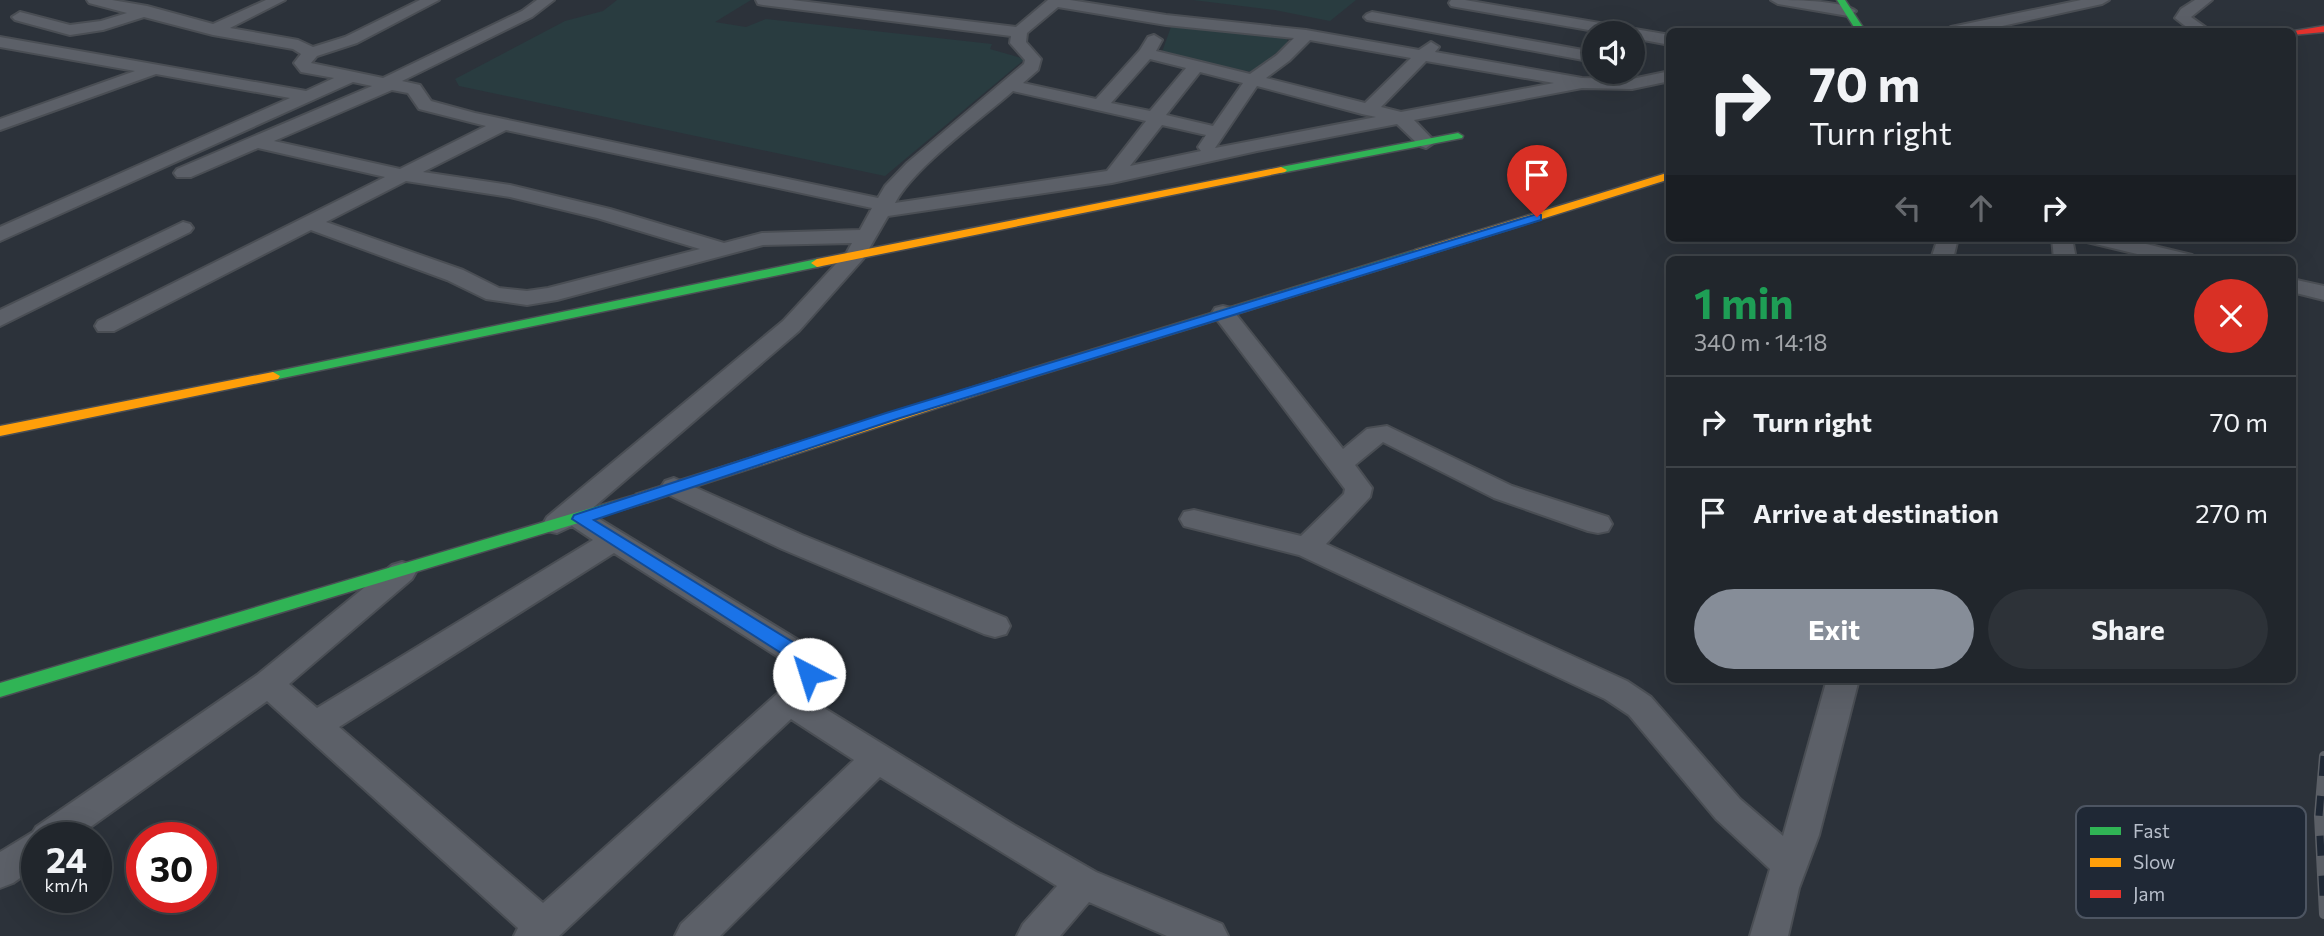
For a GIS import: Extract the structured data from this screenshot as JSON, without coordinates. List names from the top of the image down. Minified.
{"legend":["Fast","Slow","Jam"],"page":{"turn":["70 m","Turn right"],"heading":["1 min","340 m · 14:18"],"list":[{"name":"Turn right","value":"70 m"},{"name":"Arrive at destination","value":"270 m"}],"buttons":["Exit","Share"],"speed":"24 km/h","limit":"30"}}
